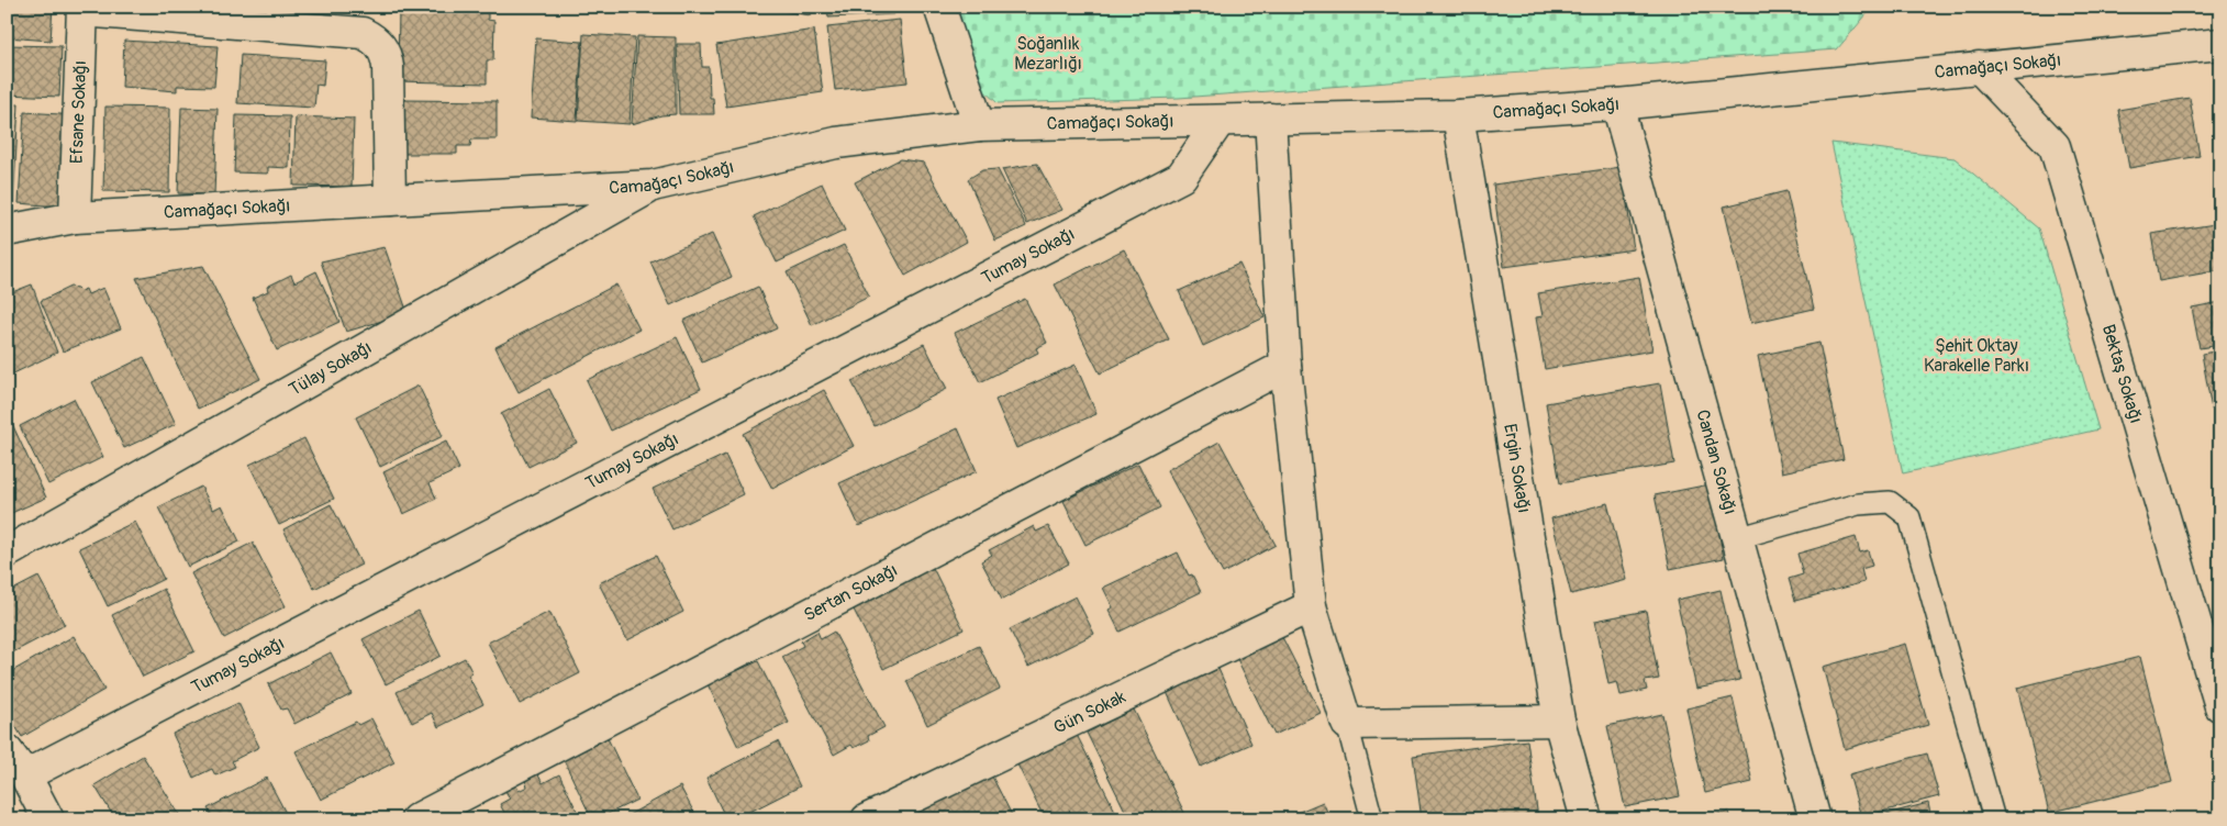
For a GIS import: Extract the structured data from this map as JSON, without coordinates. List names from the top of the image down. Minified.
{"streets":{"street":["Camağaçı Sokağı","Efsane Sokağı","Tumay Sokağı","Tülay Sokağı","Bektaş Sokağı","Candan Sokağı","Ergin Sokağı","Sertan Sokağı","Gün Sokak"]},"crossings":[["Camağaçı Sokağı","Efsane Sokağı"],["Camağaçı Sokağı","Tumay Sokağı"],["Camağaçı Sokağı","Tülay Sokağı"],["Camağaçı Sokağı","Bektaş Sokağı"],["Camağaçı Sokağı","Candan Sokağı"],["Camağaçı Sokağı","Ergin Sokağı"]],"parks":["Soğanlık Mezarlığı","Şehit Oktay Karakelle Parkı"]}
